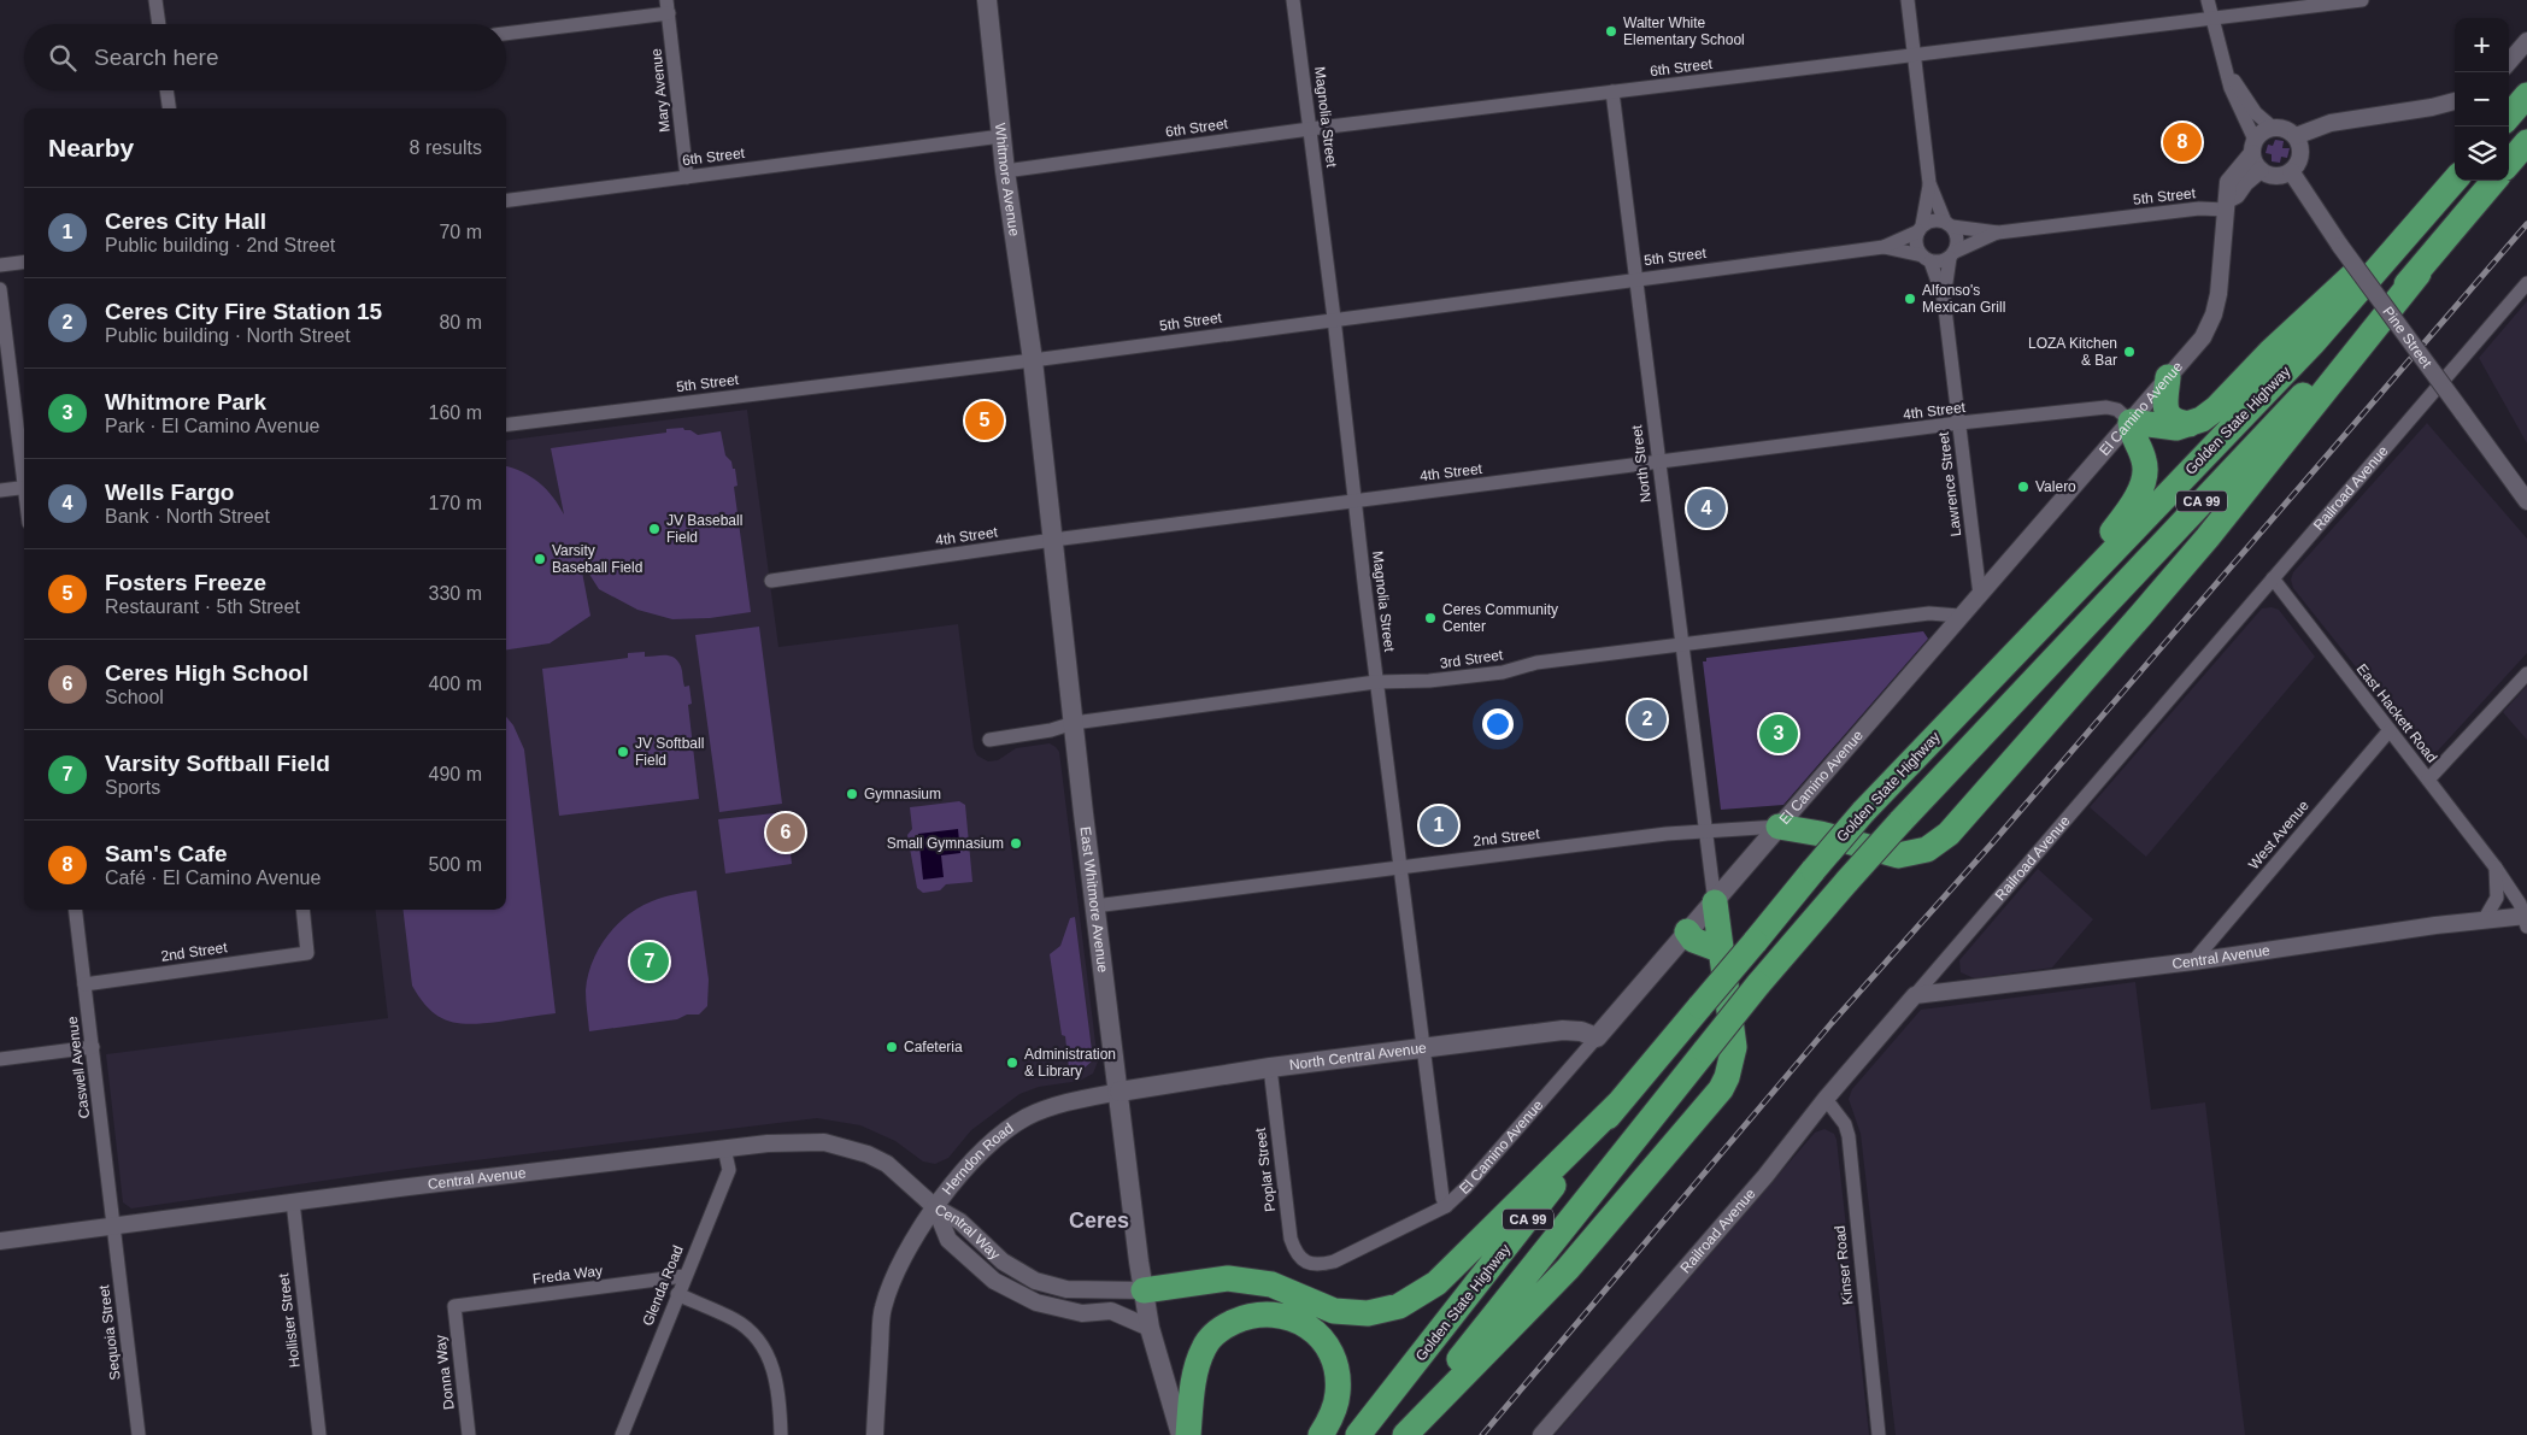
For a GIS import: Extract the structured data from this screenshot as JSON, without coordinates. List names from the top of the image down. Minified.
{"streets":{"highway":["Golden State Highway","CA 99"],"main road":["Whitmore Avenue","El Camino Avenue","East Whitmore Avenue","North Central Avenue"],"street":["6th Street","Mary Avenue","Magnolia Street","5th Street","Pine Street","4th Street","North Street","Lawrence Street","Railroad Avenue","3rd Street","East Hackett Road","West Avenue","2nd Street","Central Avenue","Caswell Avenue","Herndon Road","Poplar Street","Central Way","Kinser Road","Freda Way","Glenda Road","Hollister Street","Sequoia Street","Donna Way"]},"crossings":[["6th Street","Mary Avenue"],["6th Street","Magnolia Street"],["6th Street","Whitmore Avenue"],["6th Street","North Street"],["Magnolia Street","5th Street"],["Magnolia Street","El Camino Avenue"],["Magnolia Street","4th Street"],["Magnolia Street","3rd Street"],["Magnolia Street","2nd Street"],["Magnolia Street","North Central Avenue"],["Whitmore Avenue","5th Street"],["Whitmore Avenue","East Whitmore Avenue"],["5th Street","El Camino Avenue"],["5th Street","North Street"],["5th Street","Lawrence Street"],["5th Street","East Whitmore Avenue"],["Pine Street","El Camino Avenue"],["El Camino Avenue","4th Street"],["El Camino Avenue","North Street"],["El Camino Avenue","Lawrence Street"],["El Camino Avenue","3rd Street"],["El Camino Avenue","2nd Street"],["El Camino Avenue","North Central Avenue"],["El Camino Avenue","Poplar Street"],["4th Street","North Street"],["4th Street","Lawrence Street"],["4th Street","East Whitmore Avenue"],["North Street","3rd Street"],["North Street","2nd Street"],["Railroad Avenue","East Hackett Road"],["Railroad Avenue","Central Avenue"],["Railroad Avenue","Kinser Road"],["3rd Street","East Whitmore Avenue"],["East Hackett Road","West Avenue"],["East Hackett Road","Central Avenue"],["West Avenue","Central Avenue"],["2nd Street","East Whitmore Avenue"],["2nd Street","Caswell Avenue"],["East Whitmore Avenue","North Central Avenue"],["East Whitmore Avenue","Herndon Road"],["East Whitmore Avenue","Central Way"],["Central Avenue","Caswell Avenue"],["Central Avenue","Herndon Road"],["Central Avenue","Central Way"],["Central Avenue","Glenda Road"],["Central Avenue","Hollister Street"],["Central Avenue","Sequoia Street"],["North Central Avenue","Herndon Road"],["North Central Avenue","Poplar Street"],["Caswell Avenue","Sequoia Street"],["Herndon Road","Central Way"],["Freda Way","Glenda Road"],["Freda Way","Donna Way"]],"districts":["Ceres"],"places":["Walter White Elementary School","Alfonso's Mexican Grill","LOZA Kitchen & Bar","Valero","JV Baseball Field","Varsity Baseball Field","Ceres Community Center","JV Softball Field","Gymnasium","Small Gymnasium","Cafeteria","Administration & Library"],"page":{"map_buttons":["+","−"],"search":"Search here","heading":["Nearby","8 results"],"pins":["8","5","4","2","3","1","6","7"],"list":[{"mark":"1","name":"Ceres City Hall","note":"Public building · 2nd Street","value":"70 m"},{"mark":"2","name":"Ceres City Fire Station 15","note":"Public building · North Street","value":"80 m"},{"mark":"3","name":"Whitmore Park","note":"Park · El Camino Avenue","value":"160 m"},{"mark":"4","name":"Wells Fargo","note":"Bank · North Street","value":"170 m"},{"mark":"5","name":"Fosters Freeze","note":"Restaurant · 5th Street","value":"330 m"},{"mark":"6","name":"Ceres High School","note":"School","value":"400 m"},{"mark":"7","name":"Varsity Softball Field","note":"Sports","value":"490 m"},{"mark":"8","name":"Sam's Cafe","note":"Café · El Camino Avenue","value":"500 m"}]}}
